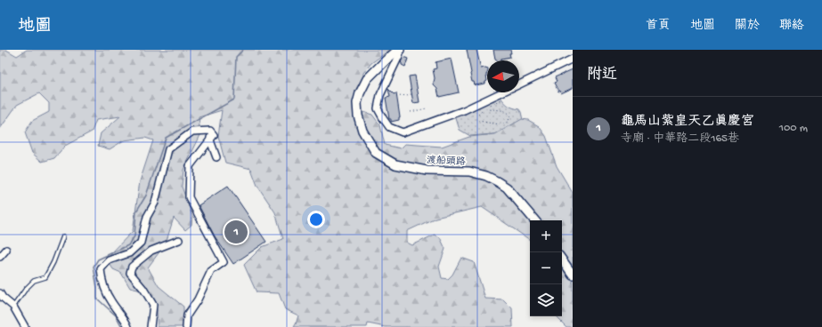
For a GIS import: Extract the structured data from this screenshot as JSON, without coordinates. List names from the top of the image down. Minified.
{"streets":{"street":["渡船頭路"]},"north":"left","page":{"header":"地圖","nav":["首頁","地圖","關於","聯絡"],"heading":"附近","list":[{"mark":"1","name":"龜馬山紫皇天乙真慶宮","note":"寺廟 · 中華路二段165巷","value":"100 m"}],"pins":"1","map_buttons":["+","−"]}}
